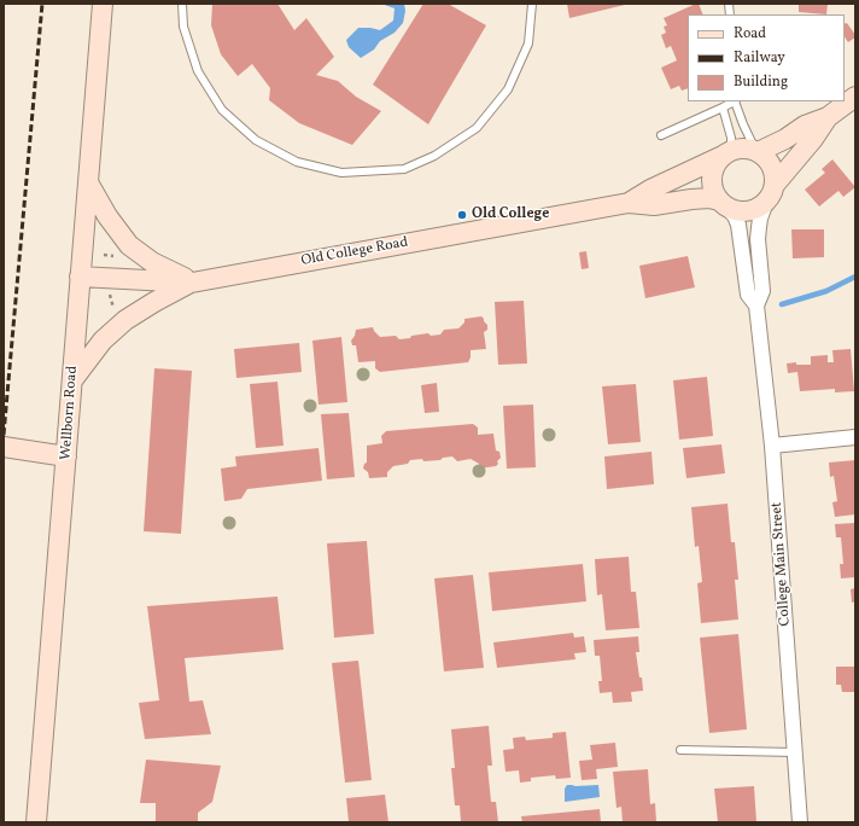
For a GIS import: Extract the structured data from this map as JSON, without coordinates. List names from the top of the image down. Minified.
{"streets":{"street":["Old College Road","Wellborn Road","College Main Street"]},"crossings":[["Old College Road","Wellborn Road"],["Old College Road","College Main Street"]],"places":["Old College"],"legend":["Road","Railway","Building"]}
